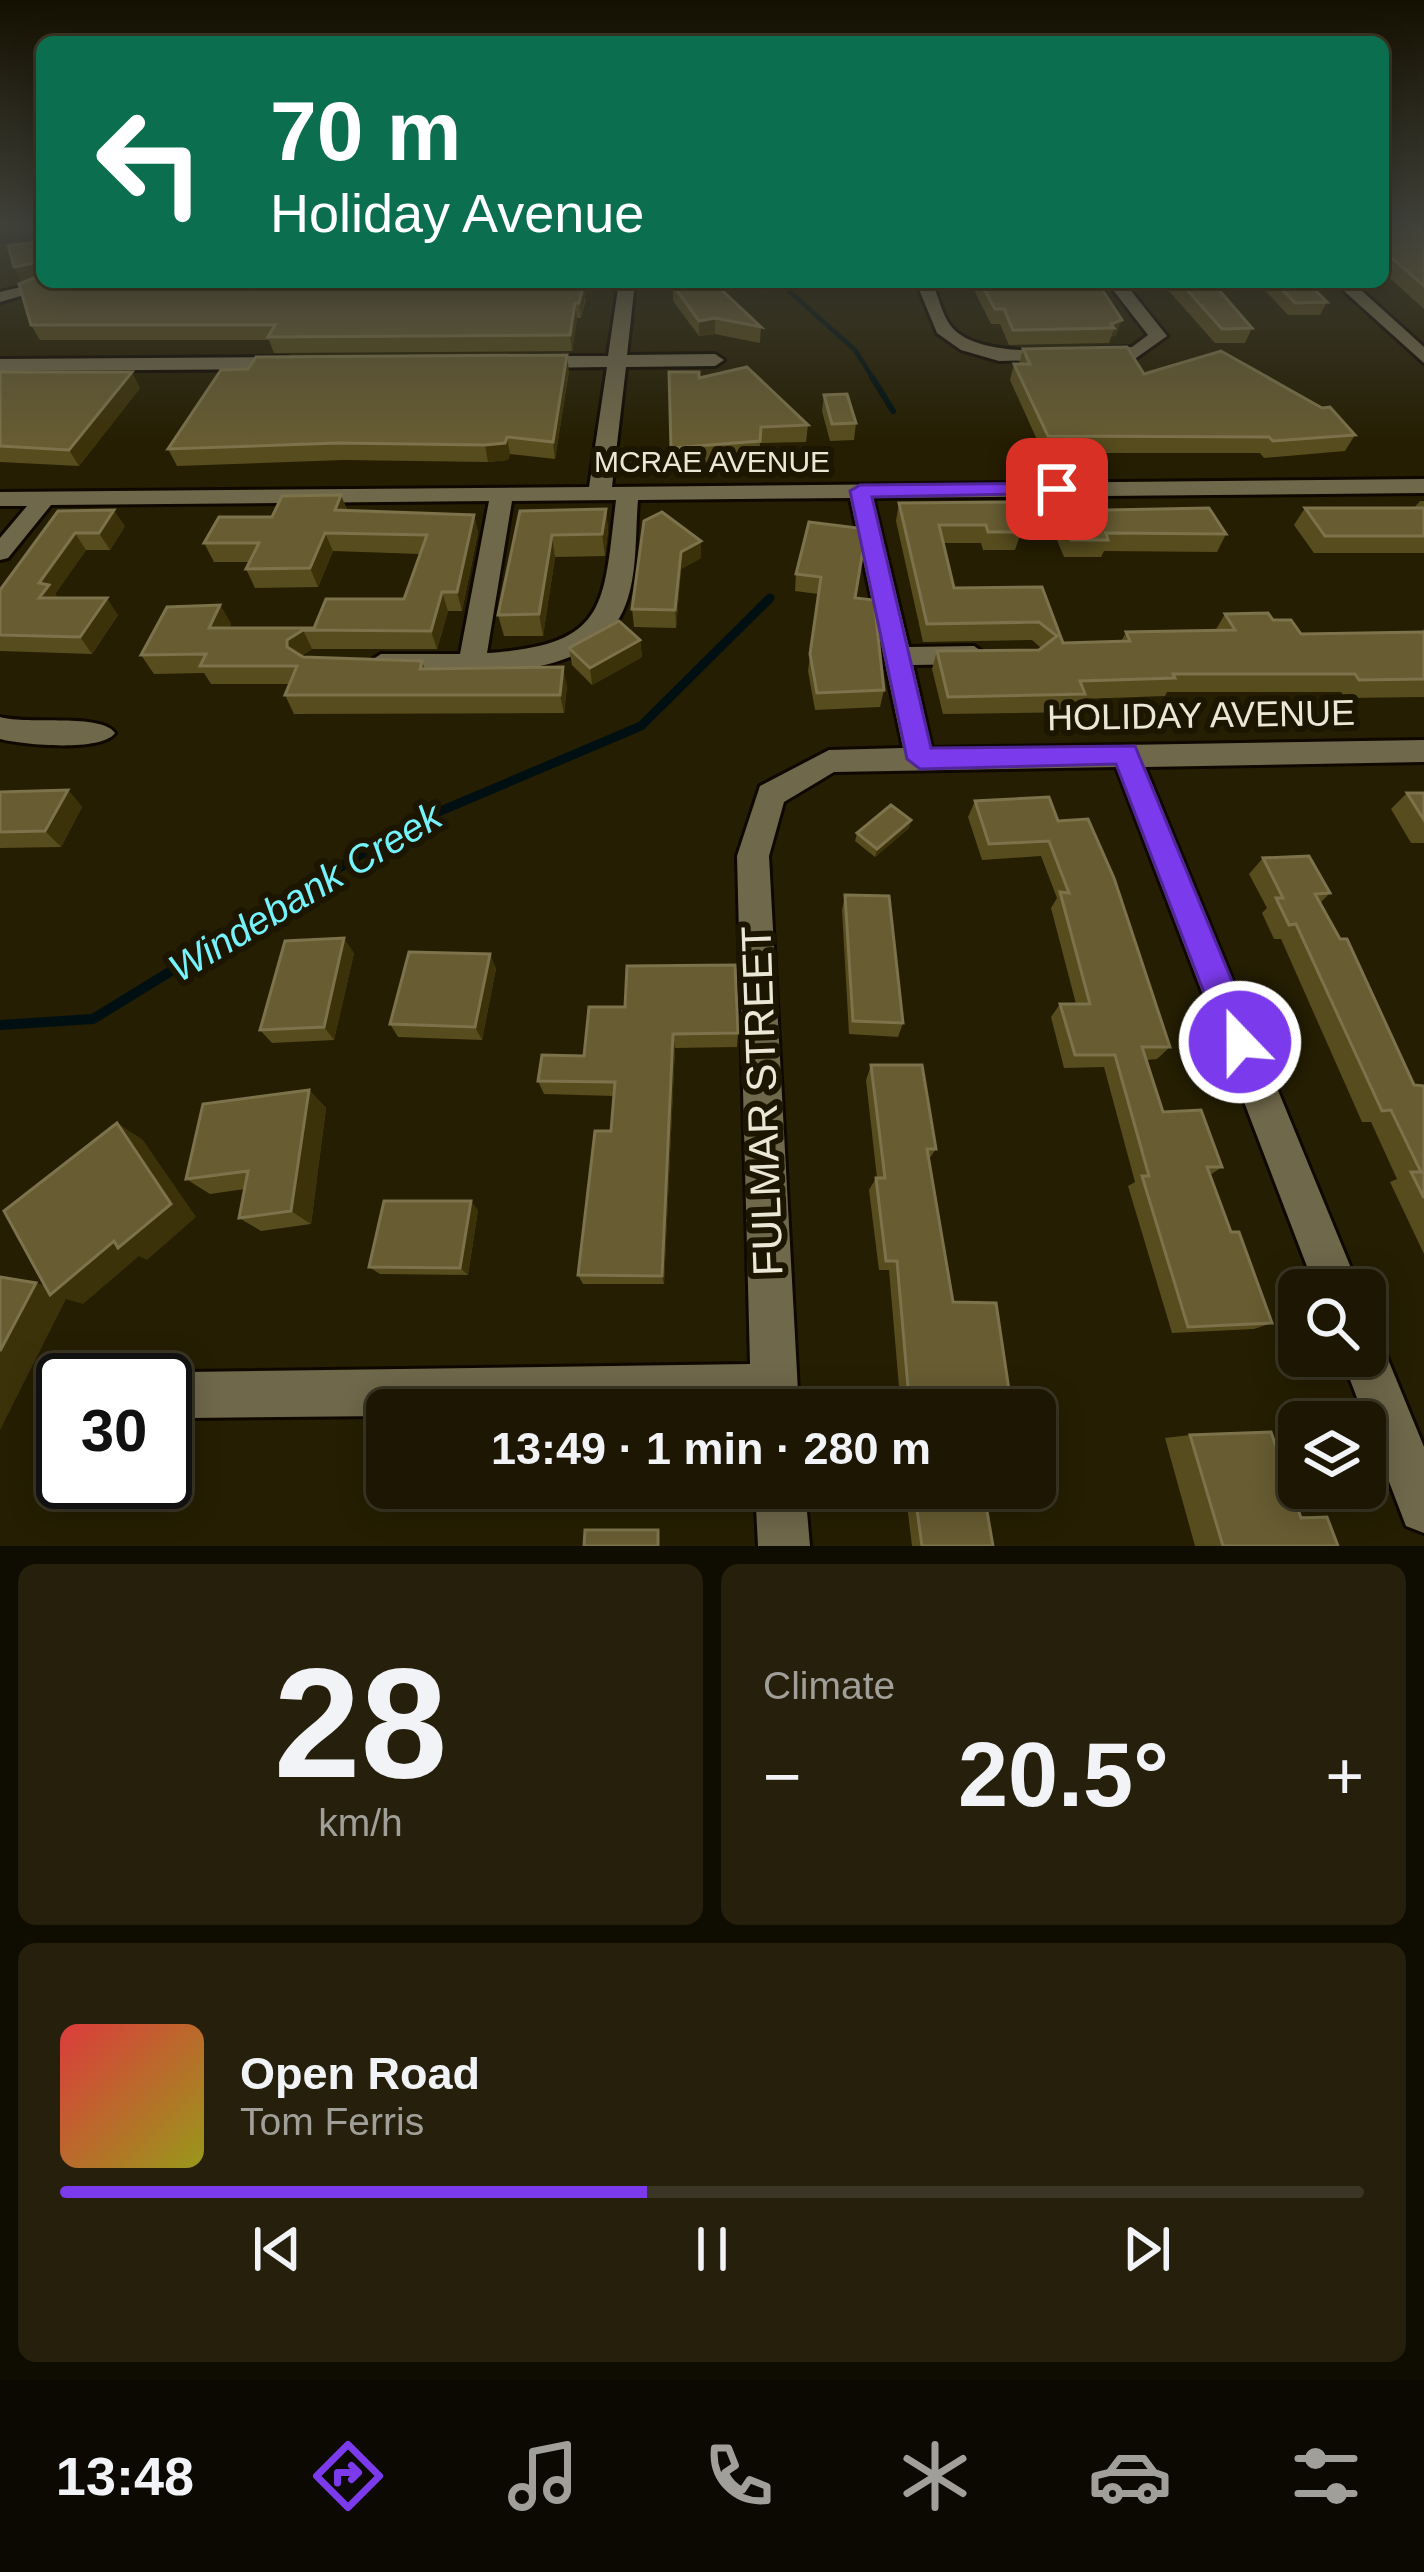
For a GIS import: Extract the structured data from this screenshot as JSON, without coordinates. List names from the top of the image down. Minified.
{"streets":{"street":["MCRAE AVENUE","HOLIDAY AVENUE","FULMAR STREET"]},"crossings":[["HOLIDAY AVENUE","FULMAR STREET"]],"water":["Windebank Creek"],"page":{"turn":["70 m","Holiday Avenue"],"limit":"30","trip":"13:49 · 1 min · 280 m","tile":[["28","km/h"],"Climate"],"heat":["−","20.5°","+"],"song":["Open Road","Tom Ferris"],"tabs":"13:48"}}
